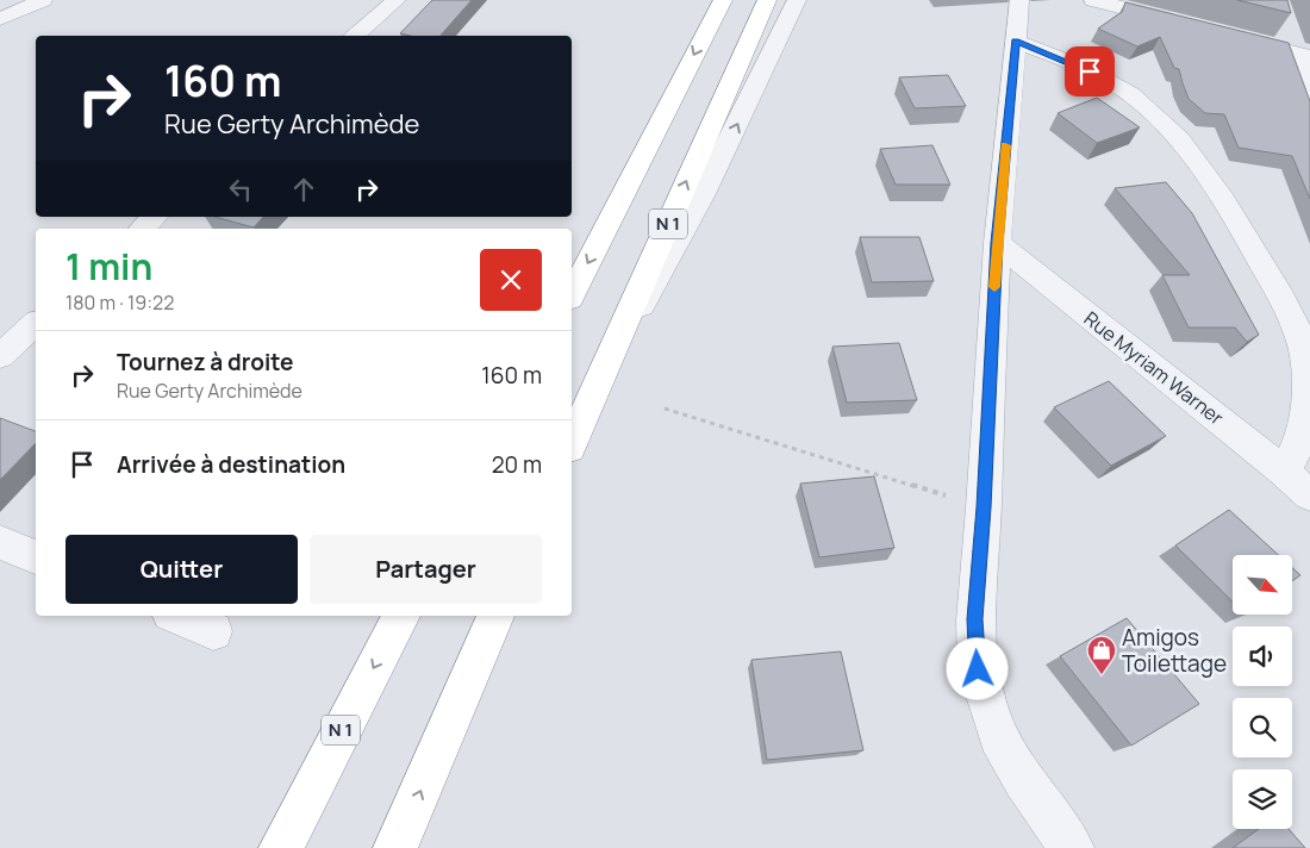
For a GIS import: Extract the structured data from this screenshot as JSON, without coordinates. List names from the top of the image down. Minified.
{"streets":{"highway":["N 1"],"street":["Rue Myriam Warner"]},"places":{"shop":["Amigos Toilettage"]},"north":"bottom right","page":{"turn":["160 m","Rue Gerty Archimède"],"heading":["1 min","180 m · 19:22"],"list":[{"name":"Tournez à droite","note":"Rue Gerty Archimède","value":"160 m"},{"name":"Arrivée à destination","value":"20 m"}],"buttons":["Quitter","Partager"]}}
